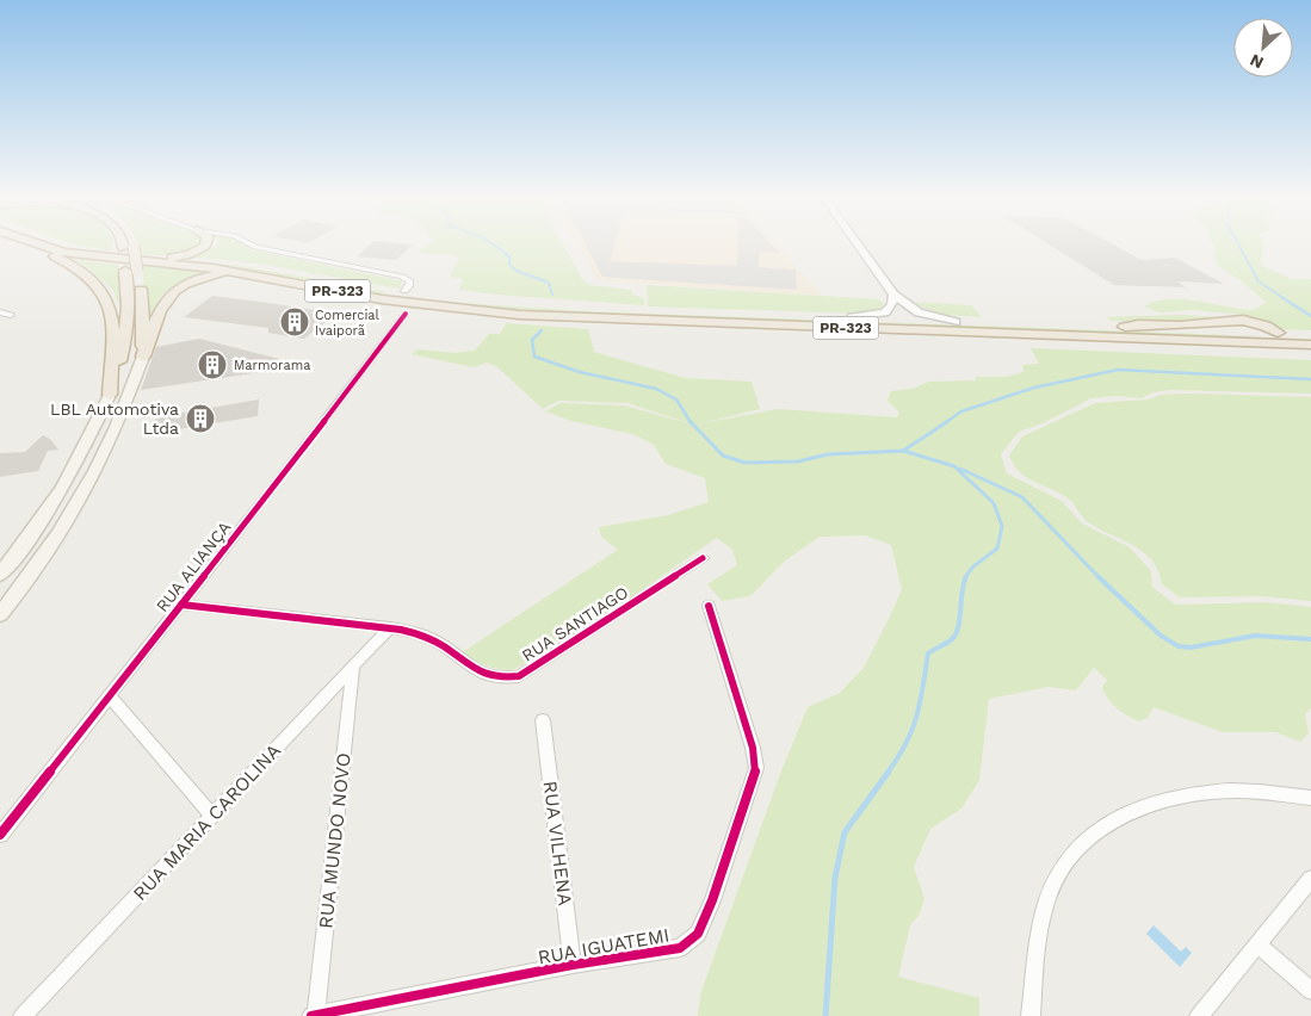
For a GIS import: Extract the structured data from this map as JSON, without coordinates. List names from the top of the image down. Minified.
{"streets":{"highway":["PR-323"],"street":["RUA ALIANÇA","RUA SANTIAGO","RUA MARIA CAROLINA","RUA MUNDO NOVO","RUA VILHENA","RUA IGUATEMI"]},"crossings":[["RUA ALIANÇA","RUA SANTIAGO"],["RUA SANTIAGO","RUA MARIA CAROLINA"],["RUA MARIA CAROLINA","RUA MUNDO NOVO"],["RUA MUNDO NOVO","RUA IGUATEMI"],["RUA VILHENA","RUA IGUATEMI"]],"places":{"building":["Comercial Ivaiporã","Marmorama","LBL Automotiva Ltda"]},"north":"bottom left"}
